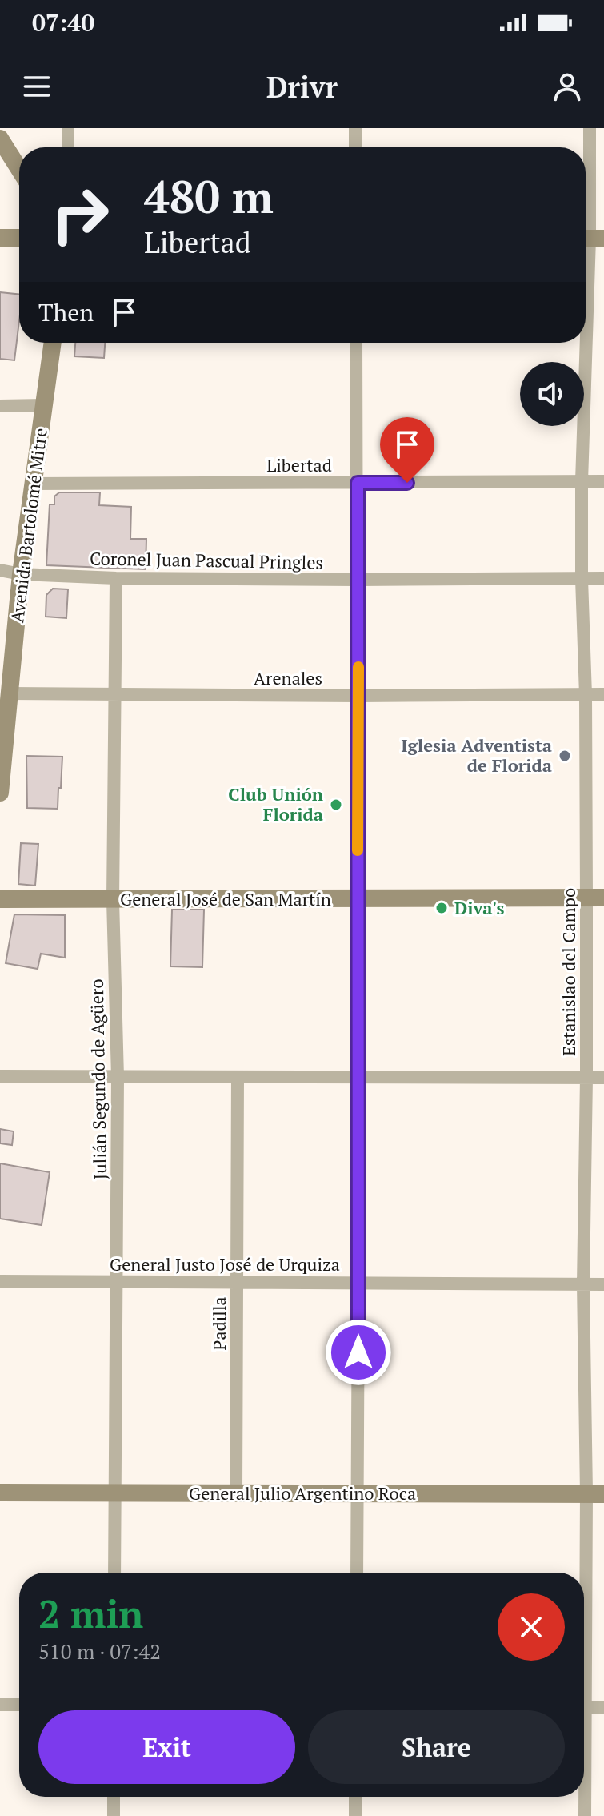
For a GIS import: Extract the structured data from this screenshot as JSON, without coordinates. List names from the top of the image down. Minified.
{"streets":{"street":["Libertad","Avenida Bartolomé Mitre","Coronel Juan Pascual Pringles","Arenales","General José de San Martín","Estanislao del Campo","Julián Segundo de Agüero","General Justo José de Urquiza","Padilla","General Julio Argentino Roca"]},"crossings":[["Libertad","Avenida Bartolomé Mitre"],["Libertad","Estanislao del Campo"],["Avenida Bartolomé Mitre","Coronel Juan Pascual Pringles"],["Avenida Bartolomé Mitre","Arenales"],["Coronel Juan Pascual Pringles","Estanislao del Campo"],["Coronel Juan Pascual Pringles","Julián Segundo de Agüero"],["Arenales","Estanislao del Campo"],["Arenales","Julián Segundo de Agüero"],["General José de San Martín","Estanislao del Campo"],["General José de San Martín","Julián Segundo de Agüero"],["Estanislao del Campo","General Justo José de Urquiza"],["Estanislao del Campo","General Julio Argentino Roca"],["Julián Segundo de Agüero","General Justo José de Urquiza"],["Julián Segundo de Agüero","General Julio Argentino Roca"],["General Justo José de Urquiza","Padilla"],["Padilla","General Julio Argentino Roca"]],"places":["Iglesia Adventista de Florida","Club Unión Florida","Diva's"],"page":{"status":"07:40","header":"Drivr","turn":["480 m","Libertad"],"then":"Then","heading":["2 min","510 m · 07:42"],"buttons":["Exit","Share"]}}
